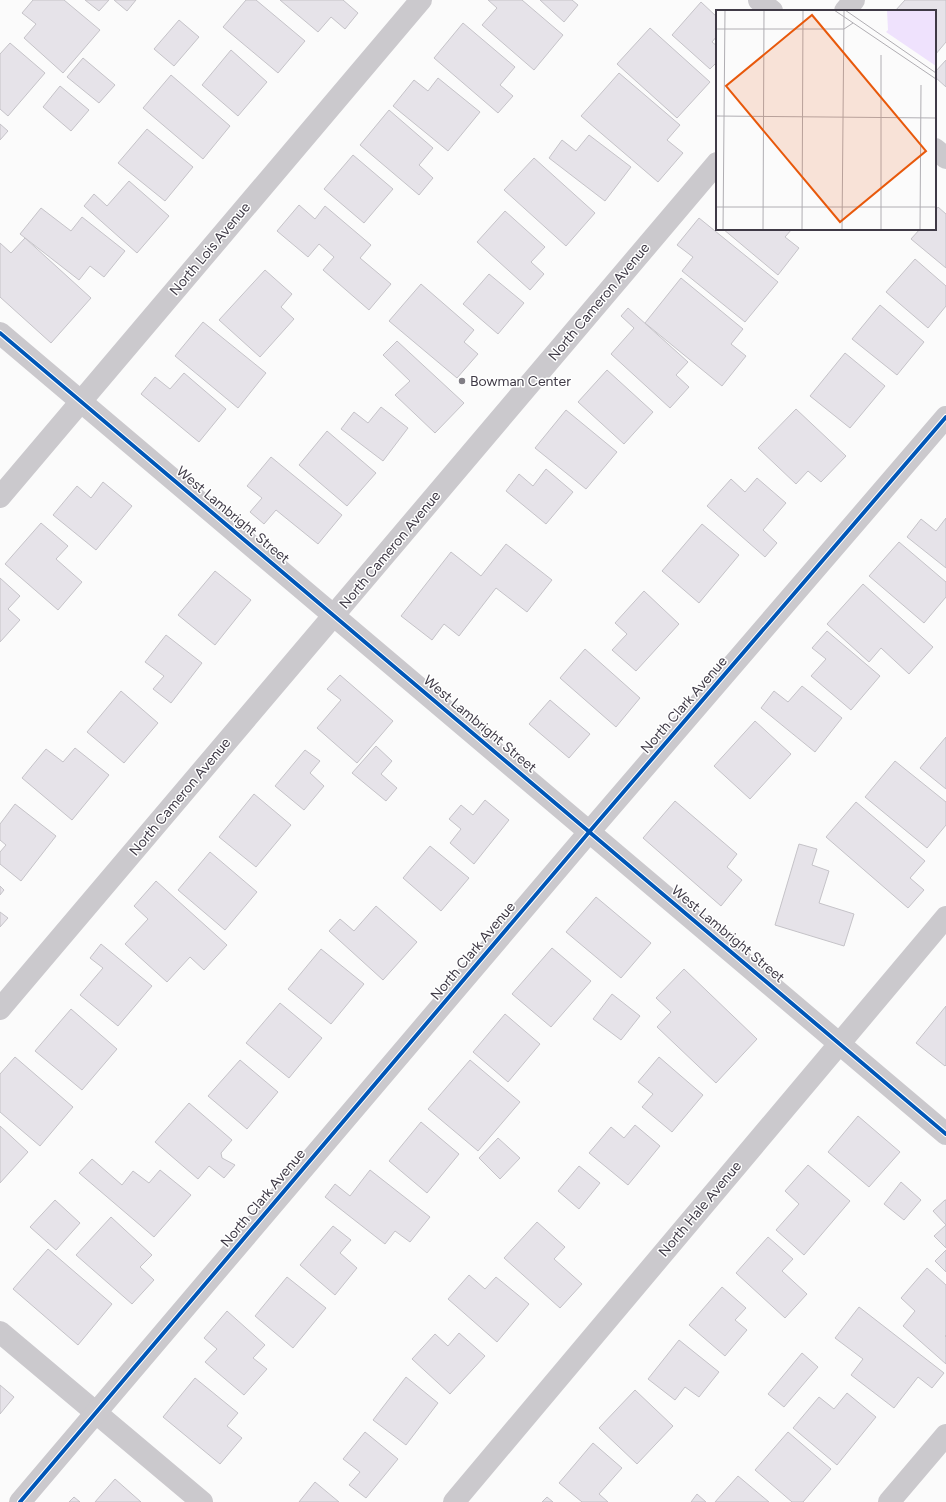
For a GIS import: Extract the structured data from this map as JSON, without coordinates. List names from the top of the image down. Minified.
{"streets":{"street":["North Lois Avenue","North Cameron Avenue","West Lambright Street","North Clark Avenue","North Hale Avenue"]},"crossings":[["North Lois Avenue","West Lambright Street"],["North Cameron Avenue","West Lambright Street"],["West Lambright Street","North Clark Avenue"],["West Lambright Street","North Hale Avenue"]],"places":["Bowman Center"]}
